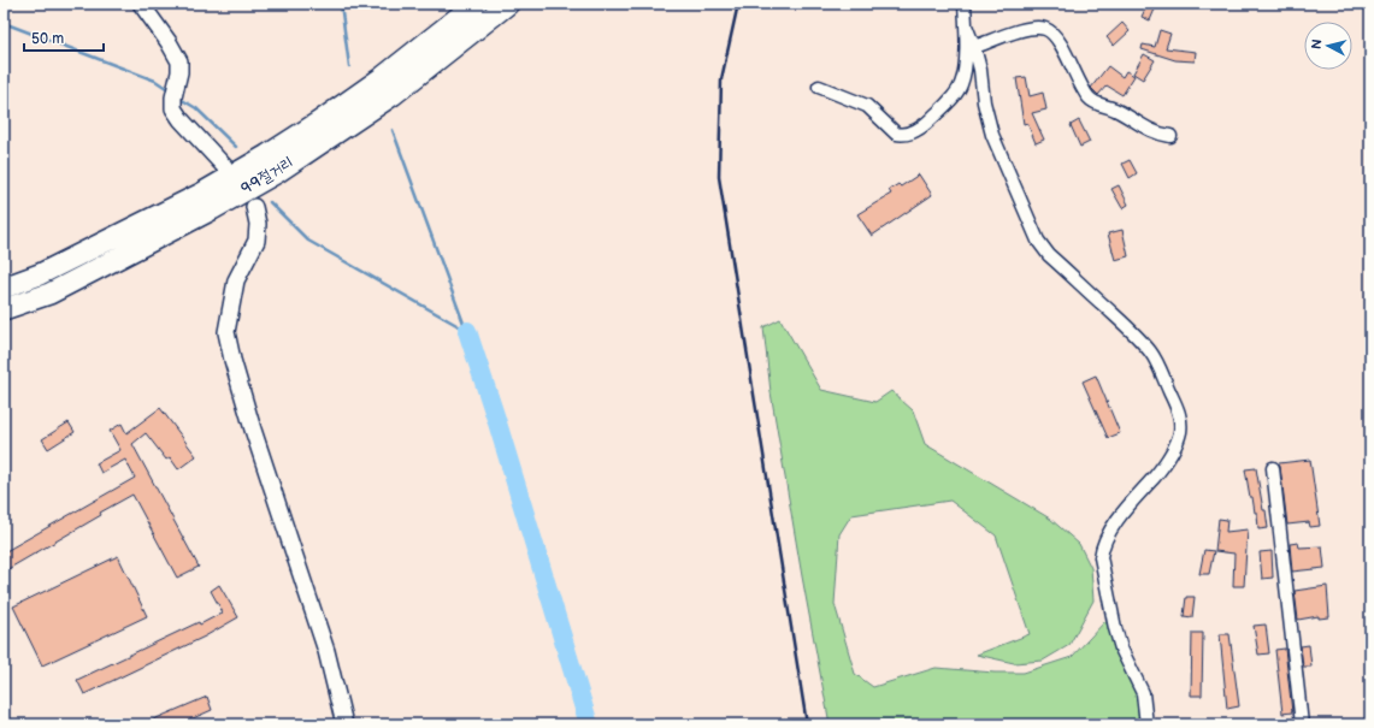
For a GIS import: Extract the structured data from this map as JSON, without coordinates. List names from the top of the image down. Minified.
{"streets":{"highway":["9·9절거리"]},"scale_bar":"50 m","north":"left"}
